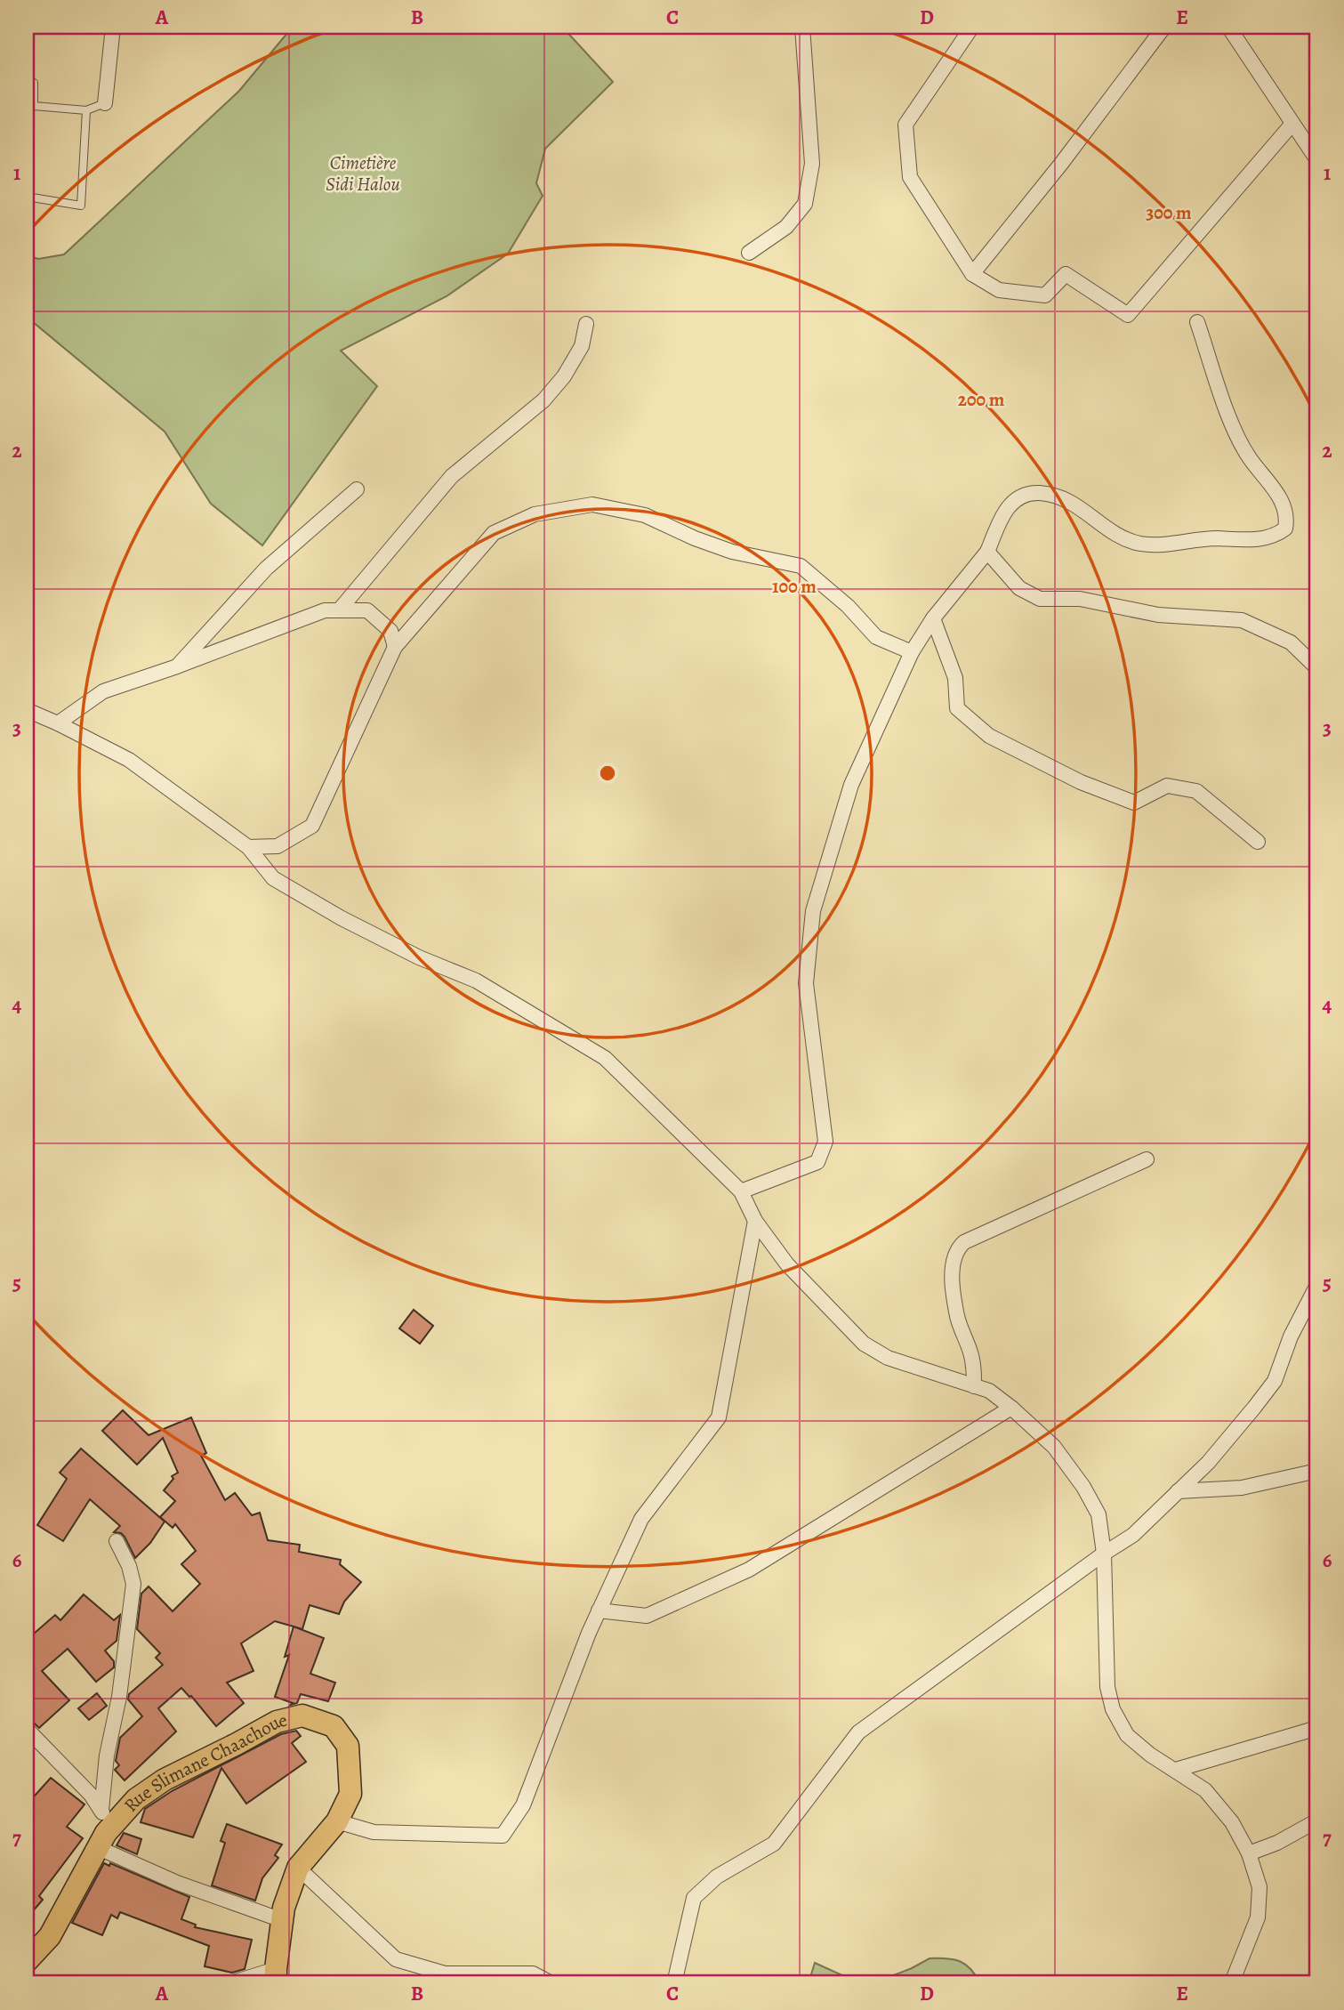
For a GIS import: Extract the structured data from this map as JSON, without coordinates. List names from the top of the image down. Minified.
{"streets":{"main road":["Rue Slimane Chaachoue"]},"parks":["Cimetière Sidi Halou"],"grid":{"columns":["A","B","C","D","E"],"rows":["1","2","3","4","5","6","7"]},"rings":["300 m","200 m","100 m"]}
